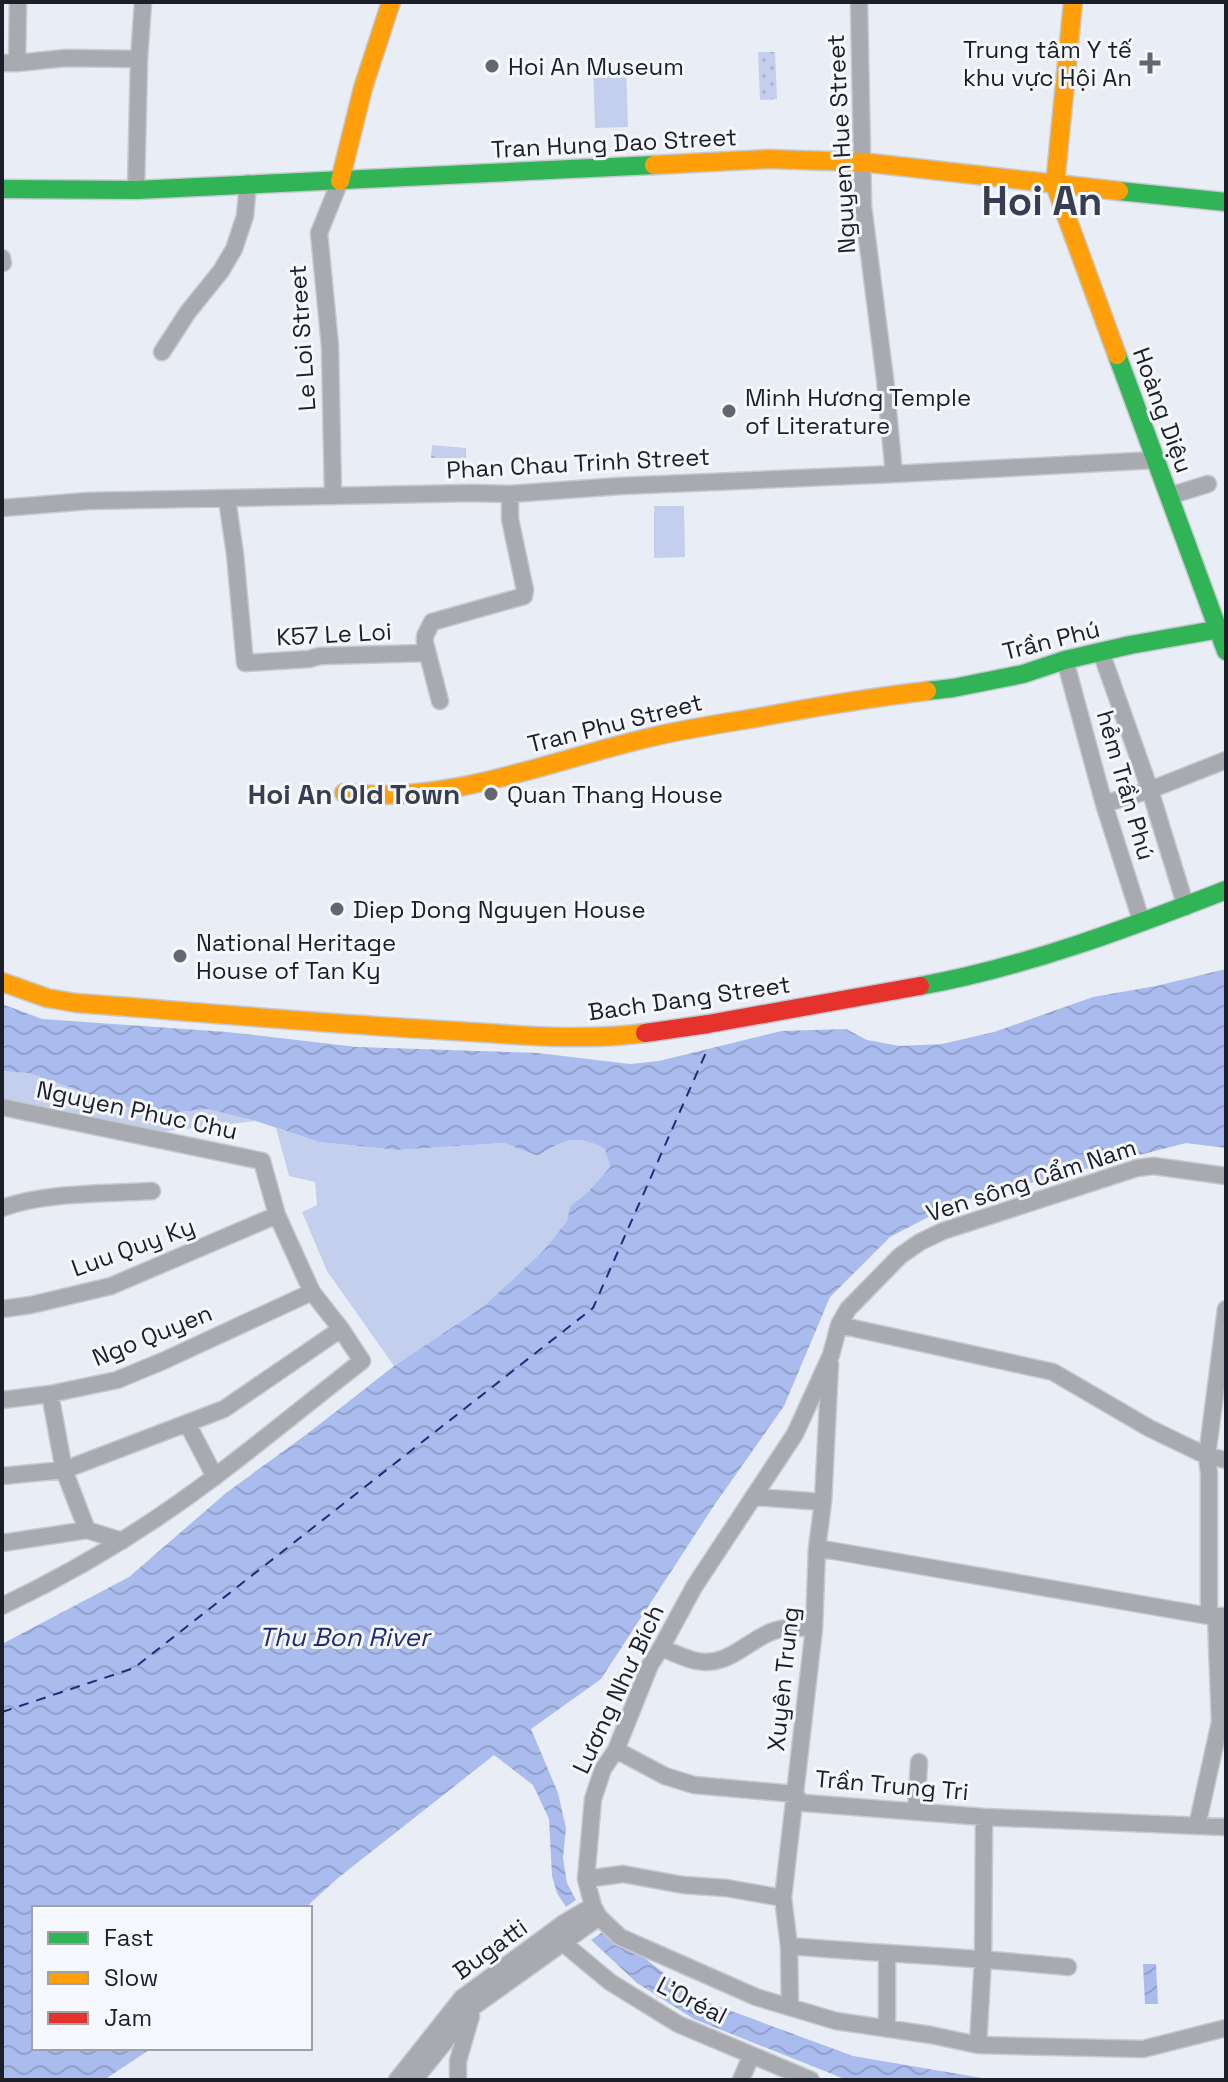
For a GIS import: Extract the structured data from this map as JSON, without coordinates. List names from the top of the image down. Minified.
{"streets":{"main road":["Tran Hung Dao Street","Hoàng Diệu","Trần Phú","Tran Phu Street","Bach Dang Street"],"street":["Nguyen Hue Street","Le Loi Street","Phan Chau Trinh Street","K57 Le Loi","hẻm Trần Phú","Nguyen Phuc Chu","Ven sông Cẩm Nam","Luu Quy Ky","Ngo Quyen","Xuyên Trung","Lương Như Bích","Trần Trung Tri","Bugatti","L’Oréal"]},"crossings":[["Tran Hung Dao Street","Nguyen Hue Street"],["Tran Hung Dao Street","Le Loi Street"],["Tran Hung Dao Street","Hoàng Diệu"],["Nguyen Hue Street","Phan Chau Trinh Street"],["Le Loi Street","Phan Chau Trinh Street"],["Hoàng Diệu","Phan Chau Trinh Street"],["Hoàng Diệu","Trần Phú"],["Phan Chau Trinh Street","K57 Le Loi"],["Trần Phú","Tran Phu Street"],["Trần Phú","hẻm Trần Phú"],["Tran Phu Street","hẻm Trần Phú"],["hẻm Trần Phú","Bach Dang Street"],["Nguyen Phuc Chu","Luu Quy Ky"],["Ven sông Cẩm Nam","Lương Như Bích"],["Xuyên Trung","Lương Như Bích"],["Xuyên Trung","Trần Trung Tri"],["Lương Như Bích","Trần Trung Tri"],["Lương Như Bích","Bugatti"]],"districts":["Hoi An","Hoi An Old Town"],"water":["Thu Bon River"],"places":{"health":["Trung tâm Y tế khu vực Hội An"],"other":["Hoi An Museum","Minh Hương Temple of Literature","Quan Thang House","Diep Dong Nguyen House","National Heritage House of Tan Ky"]},"legend":["Fast","Slow","Jam"]}
